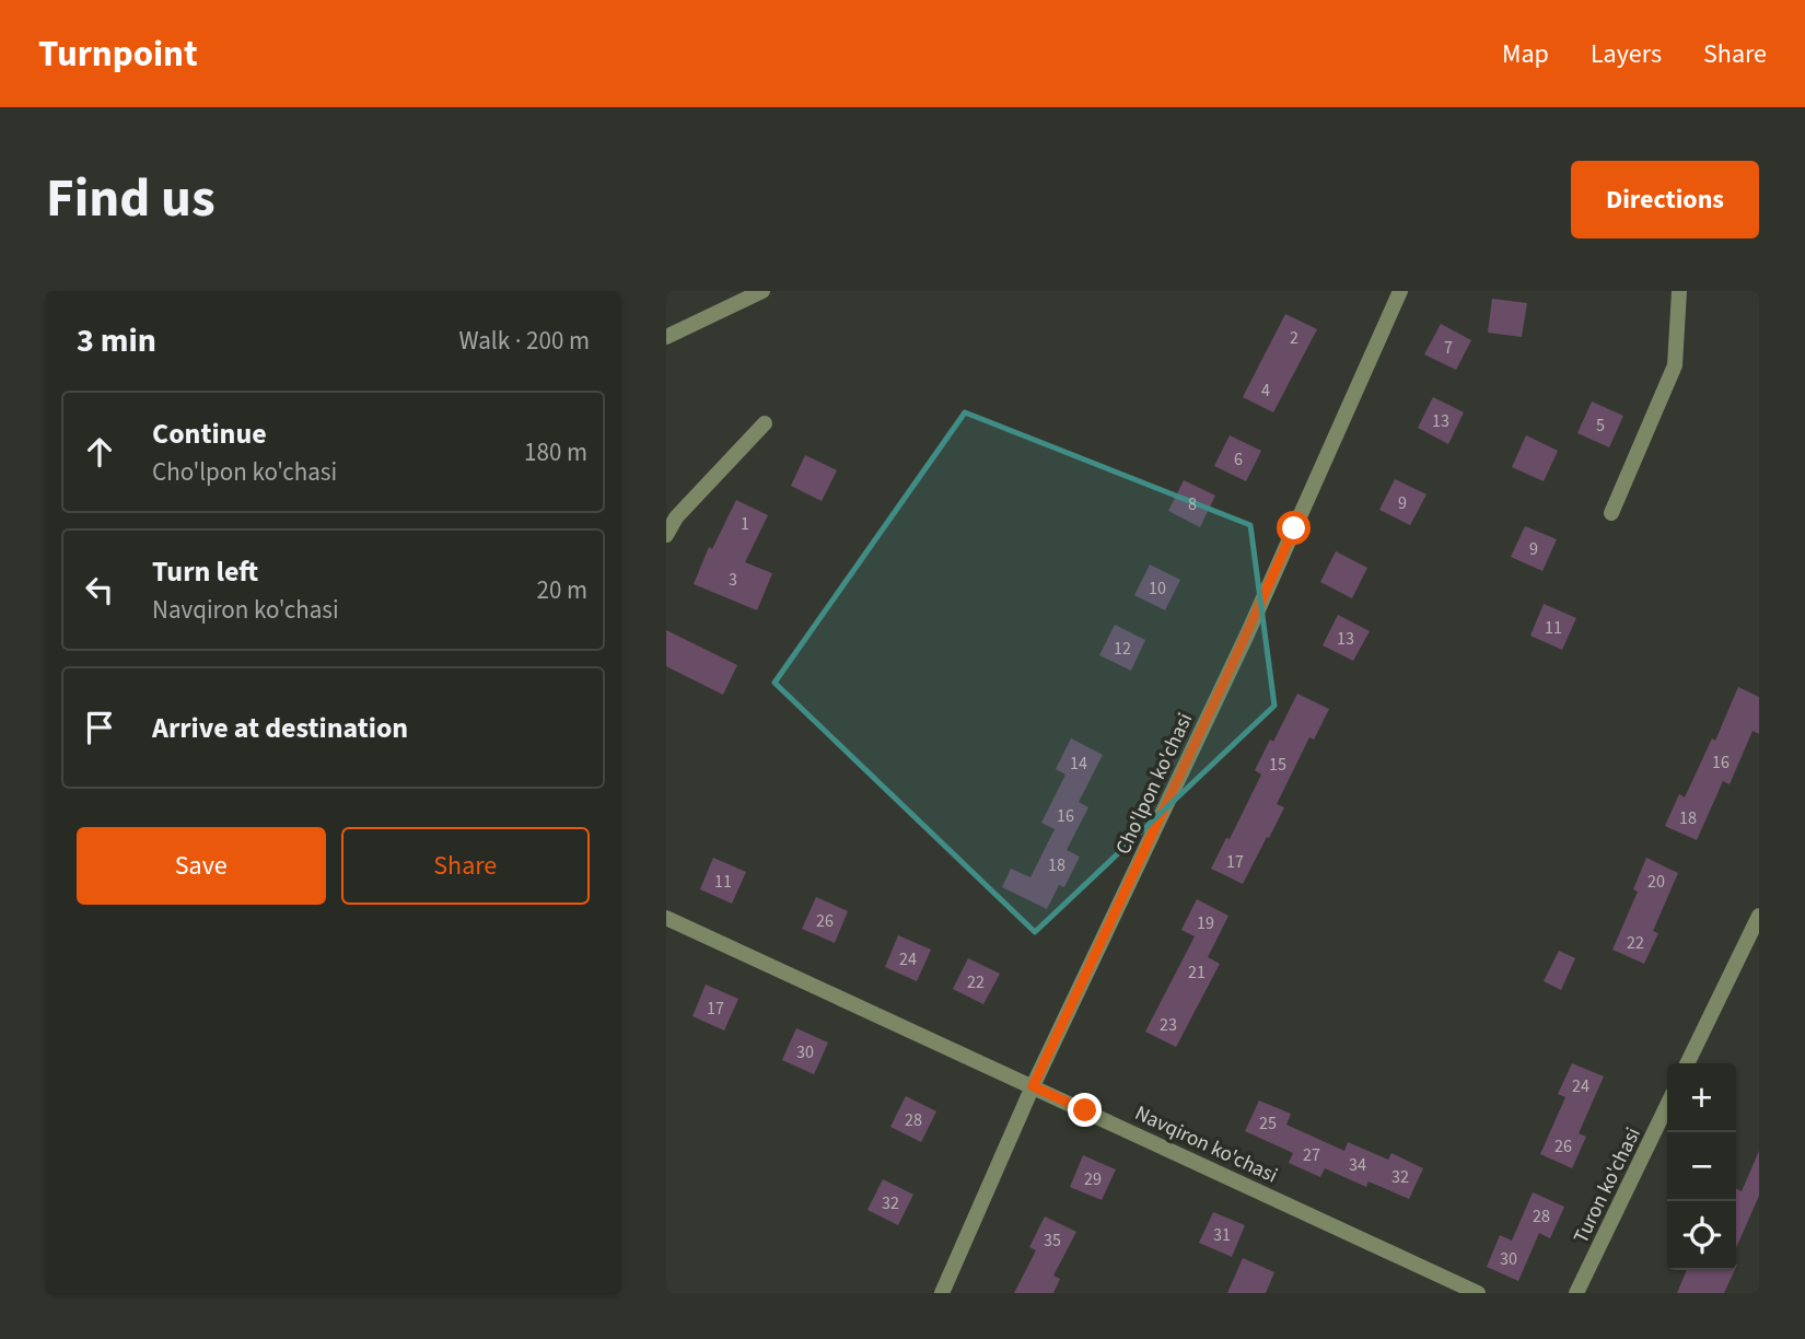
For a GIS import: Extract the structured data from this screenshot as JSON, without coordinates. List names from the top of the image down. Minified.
{"streets":{"street":["Cho'lpon ko'chasi","Navqiron ko'chasi","Turon ko'chasi"]},"crossings":[["Cho'lpon ko'chasi","Navqiron ko'chasi"]],"house_numbers":["2","7","4","13","5","6","9","8","1","9","3","10","11","13","12","16","14","15","16","18","17","18","11","20","26","19","22","24","21","22","17","23","30","24","28","25","26","27","34","32","29","32","28","31","35","30"],"page":{"header":"Turnpoint","nav":["Map","Layers","Share"],"title":"Find us","buttons":["Directions",["Save","Share"]],"heading":["3 min","Walk · 200 m"],"list":[["Continue","Cho'lpon ko'chasi","180 m"],["Turn left","Navqiron ko'chasi","20 m"],"Arrive at destination"],"map_buttons":["+","−"]}}
